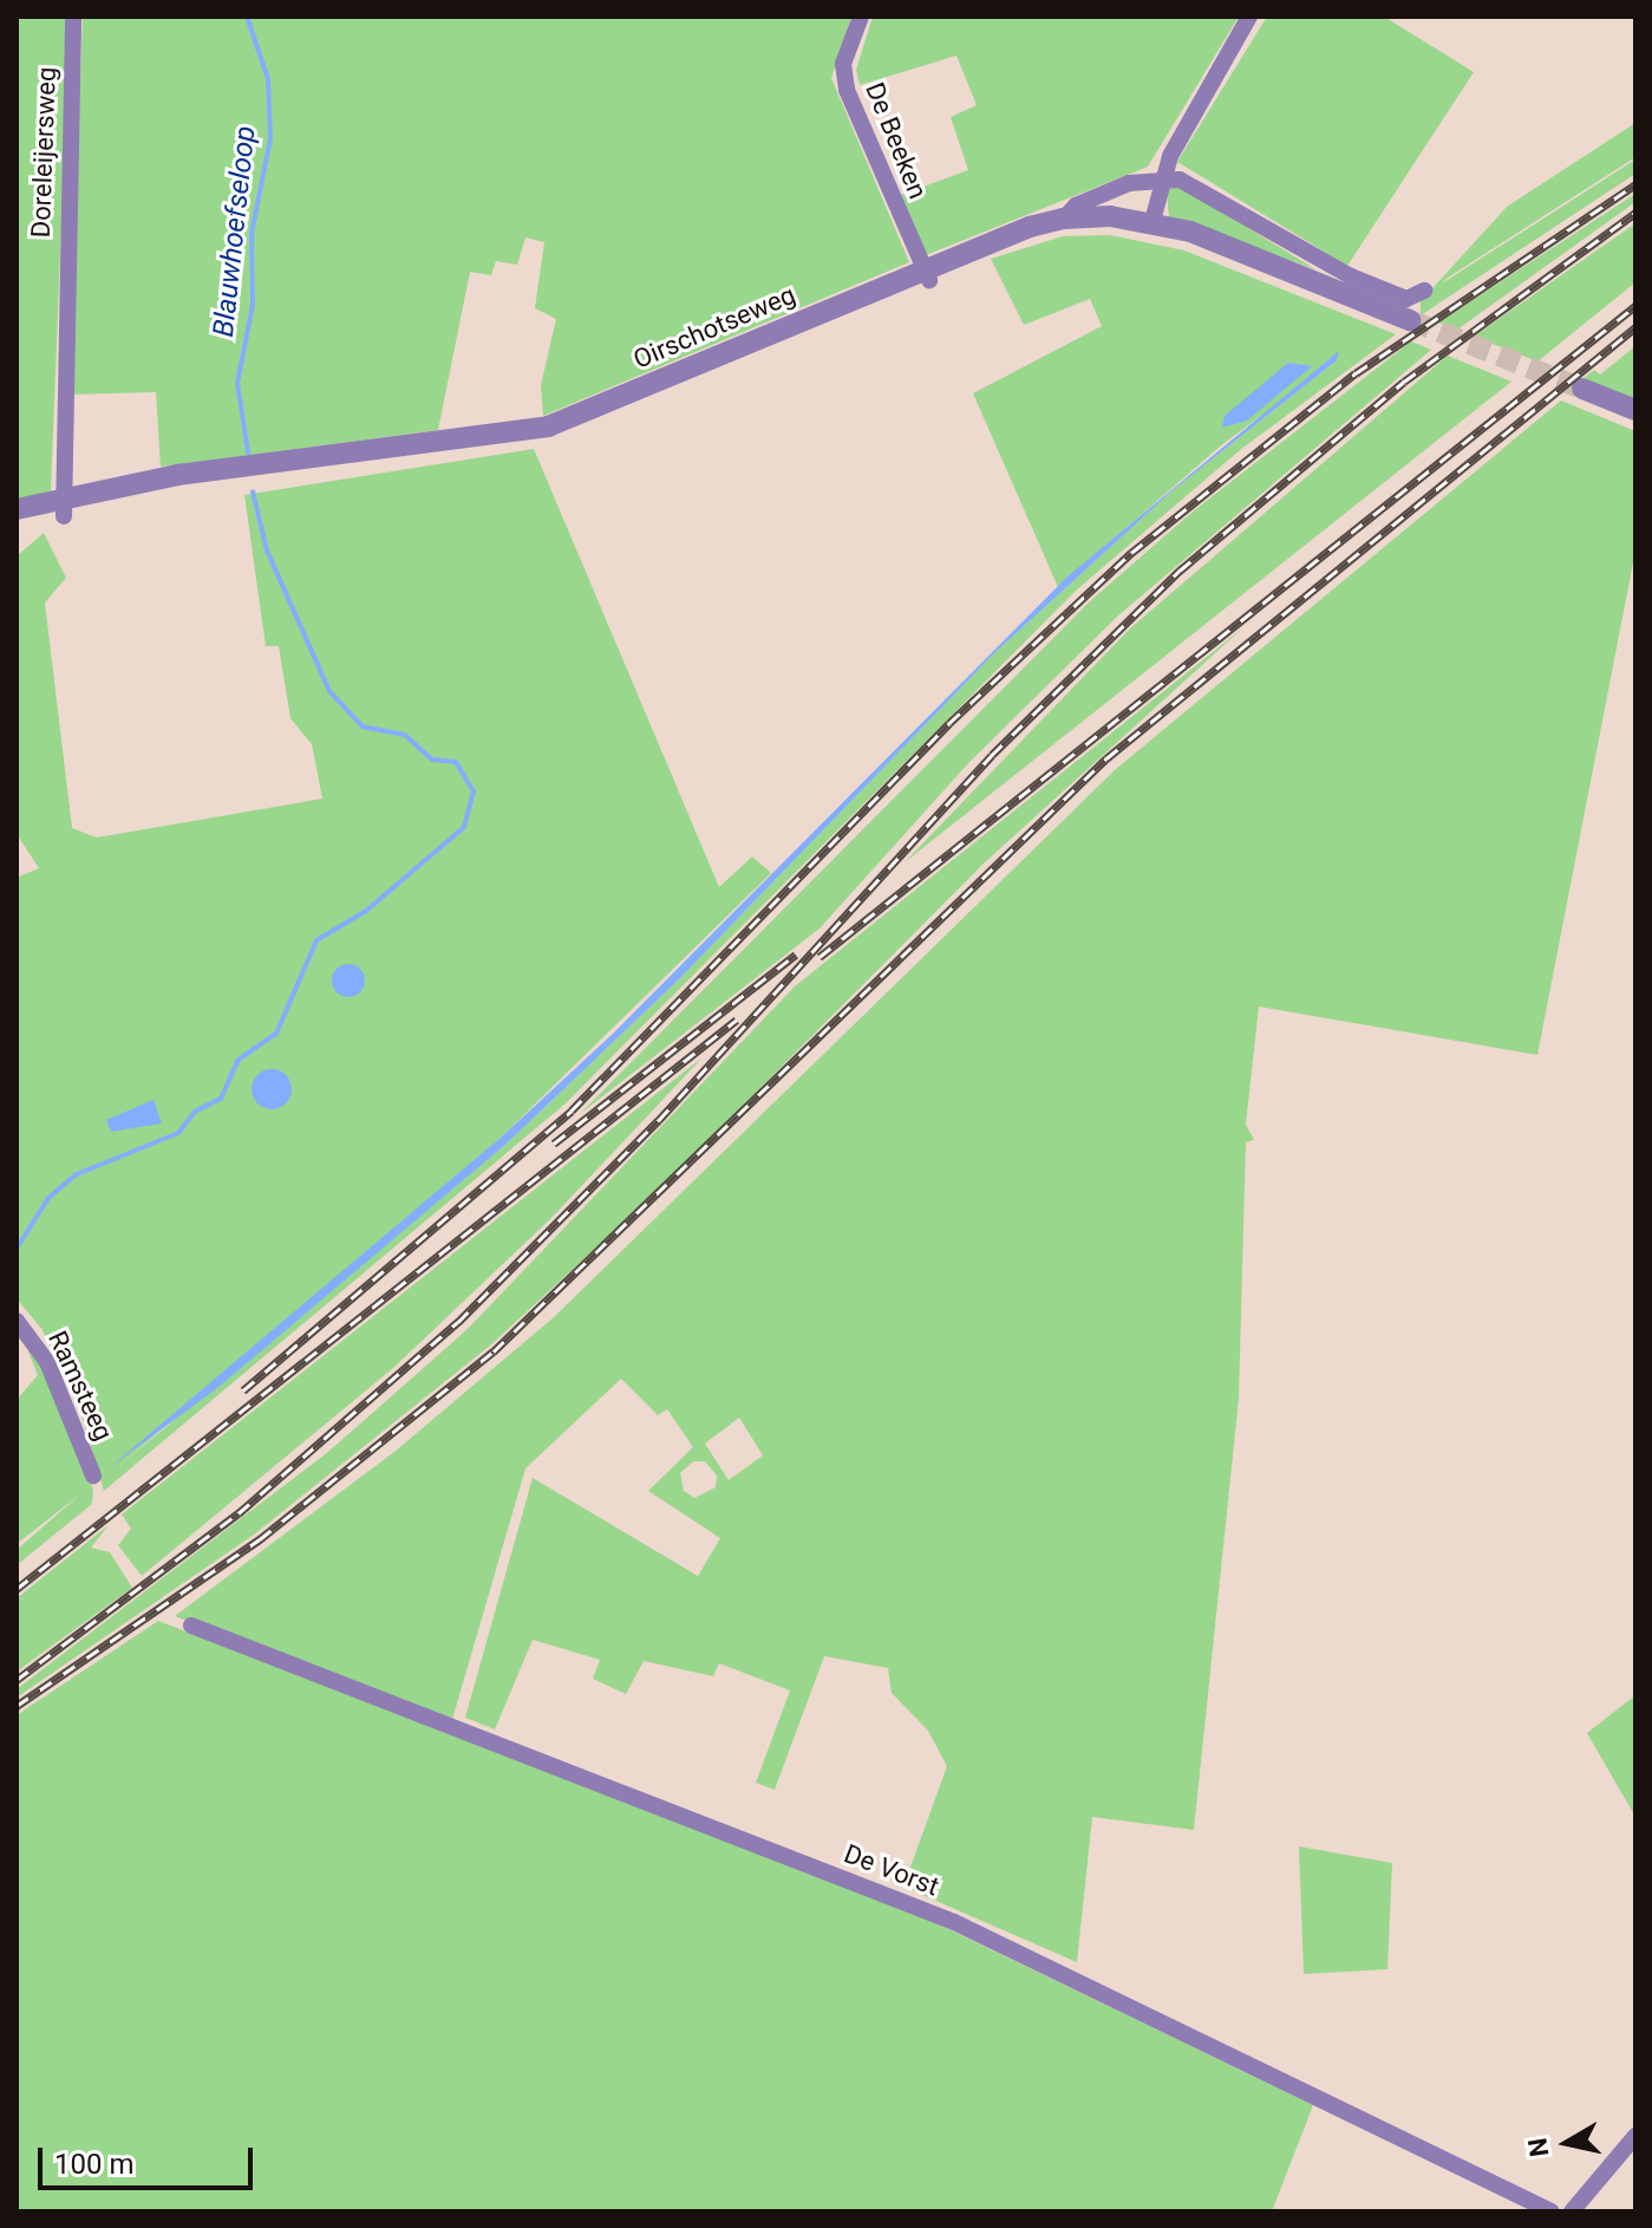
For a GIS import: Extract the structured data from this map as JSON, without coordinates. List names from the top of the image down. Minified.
{"streets":{"street":["De Beeken","Doreleijersweg","Oirschotseweg","Ramsteeg","De Vorst"]},"crossings":[["De Beeken","Oirschotseweg"],["Doreleijersweg","Oirschotseweg"]],"water":["Blauwhoefseloop"],"scale_bar":"100 m","north":"left"}
